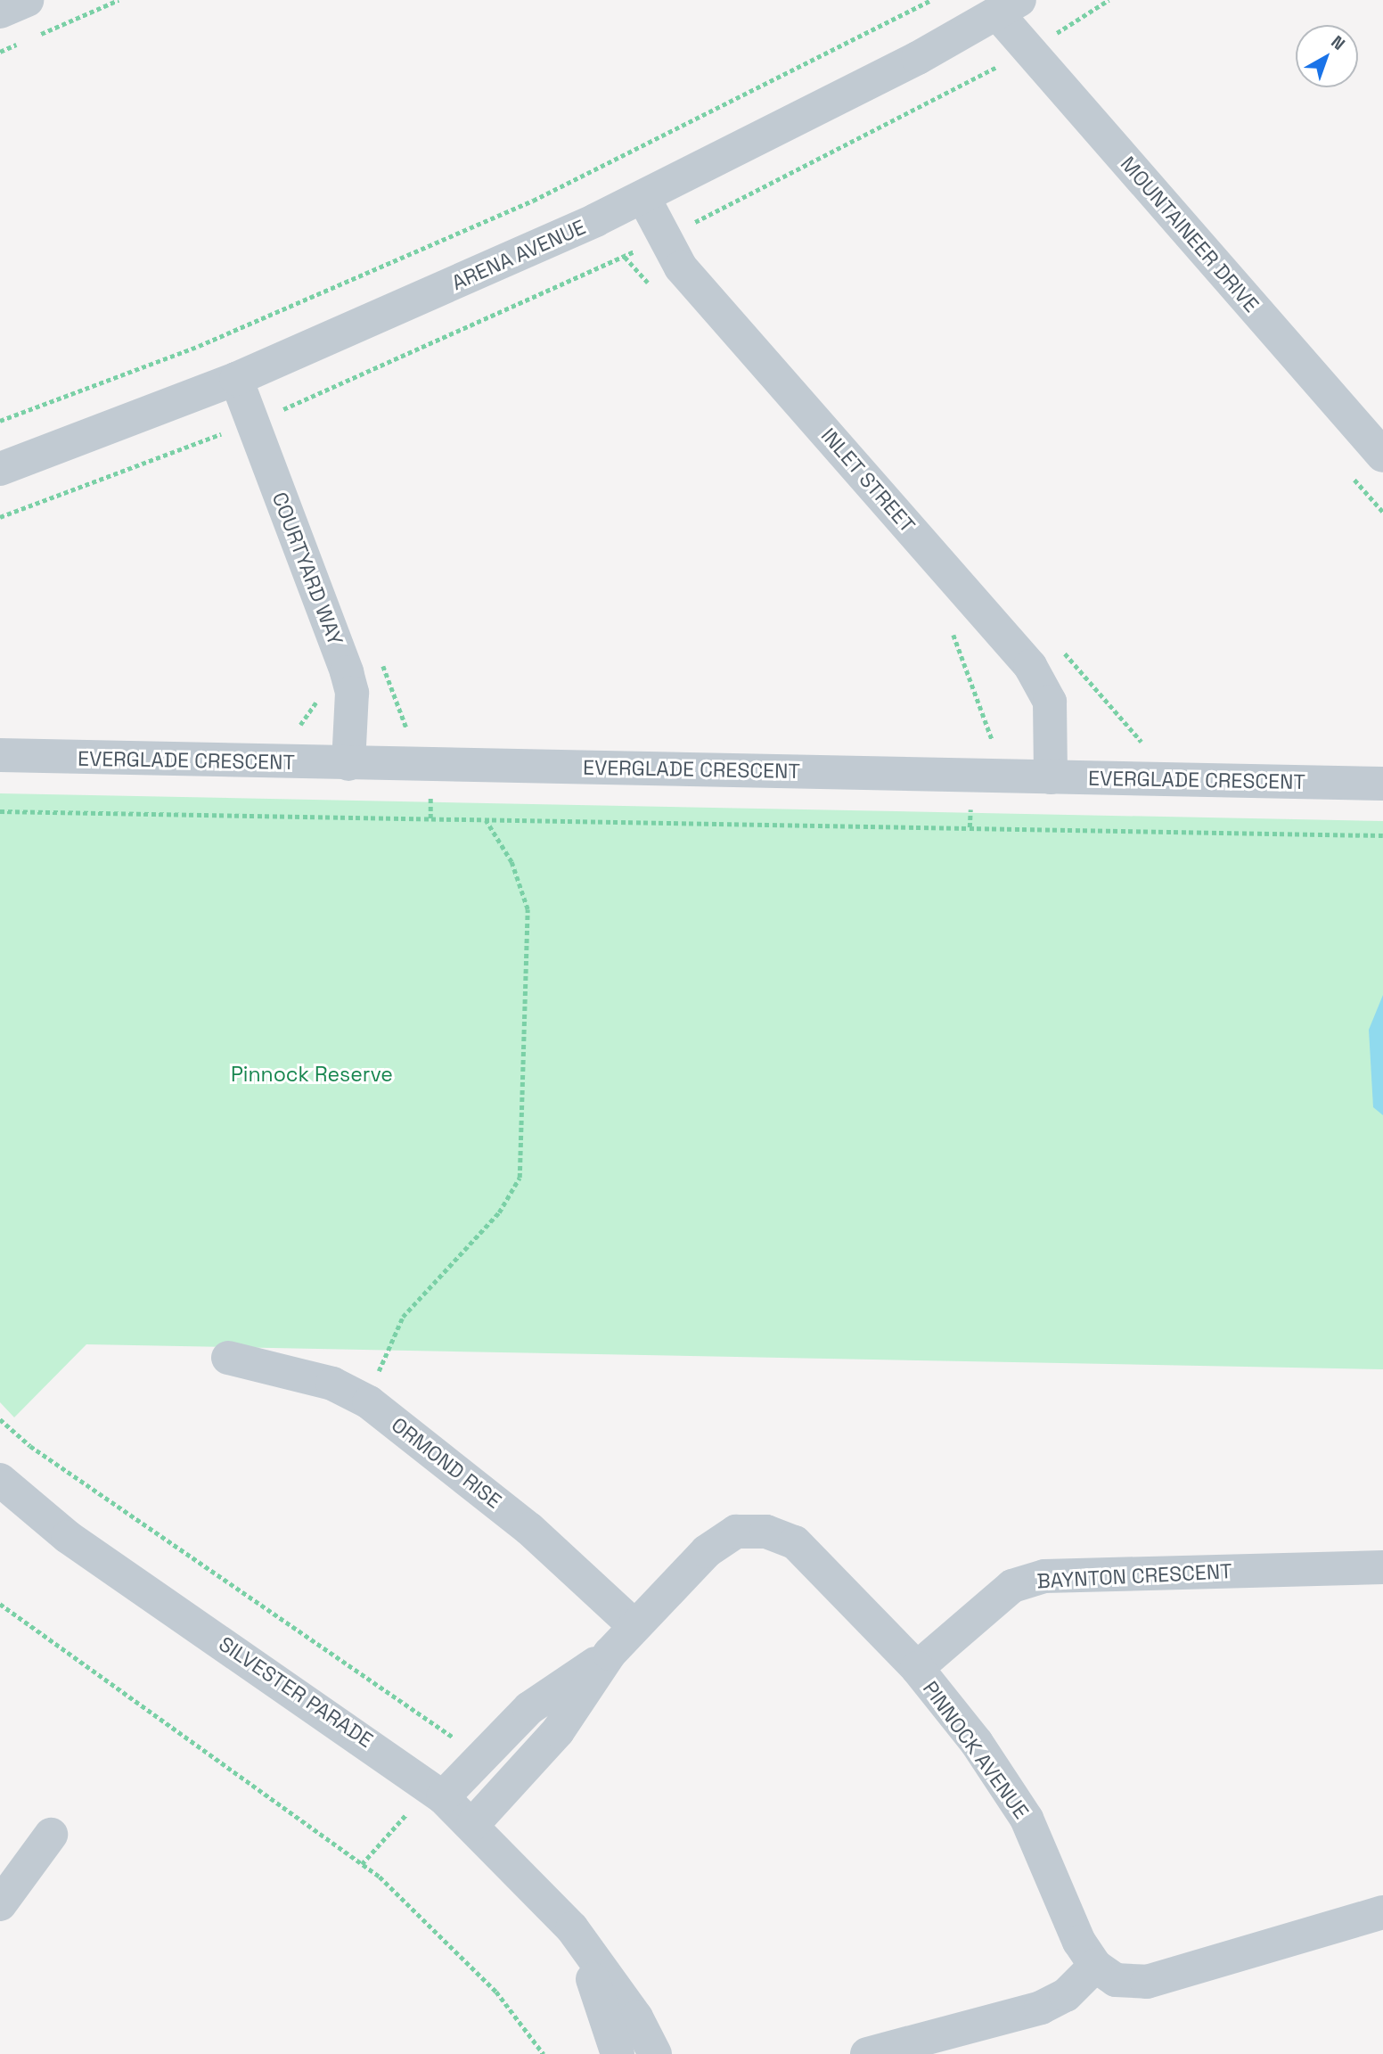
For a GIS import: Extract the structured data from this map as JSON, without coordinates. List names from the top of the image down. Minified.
{"streets":{"street":["MOUNTAINEER DRIVE","ARENA AVENUE","INLET STREET","COURTYARD WAY","EVERGLADE CRESCENT","ORMOND RISE","BAYNTON CRESCENT","SILVESTER PARADE","PINNOCK AVENUE"]},"crossings":[["MOUNTAINEER DRIVE","ARENA AVENUE"],["ARENA AVENUE","INLET STREET"],["ARENA AVENUE","COURTYARD WAY"],["INLET STREET","EVERGLADE CRESCENT"],["COURTYARD WAY","EVERGLADE CRESCENT"],["ORMOND RISE","PINNOCK AVENUE"],["BAYNTON CRESCENT","PINNOCK AVENUE"],["SILVESTER PARADE","PINNOCK AVENUE"]],"parks":["Pinnock Reserve"],"north":"top right"}
